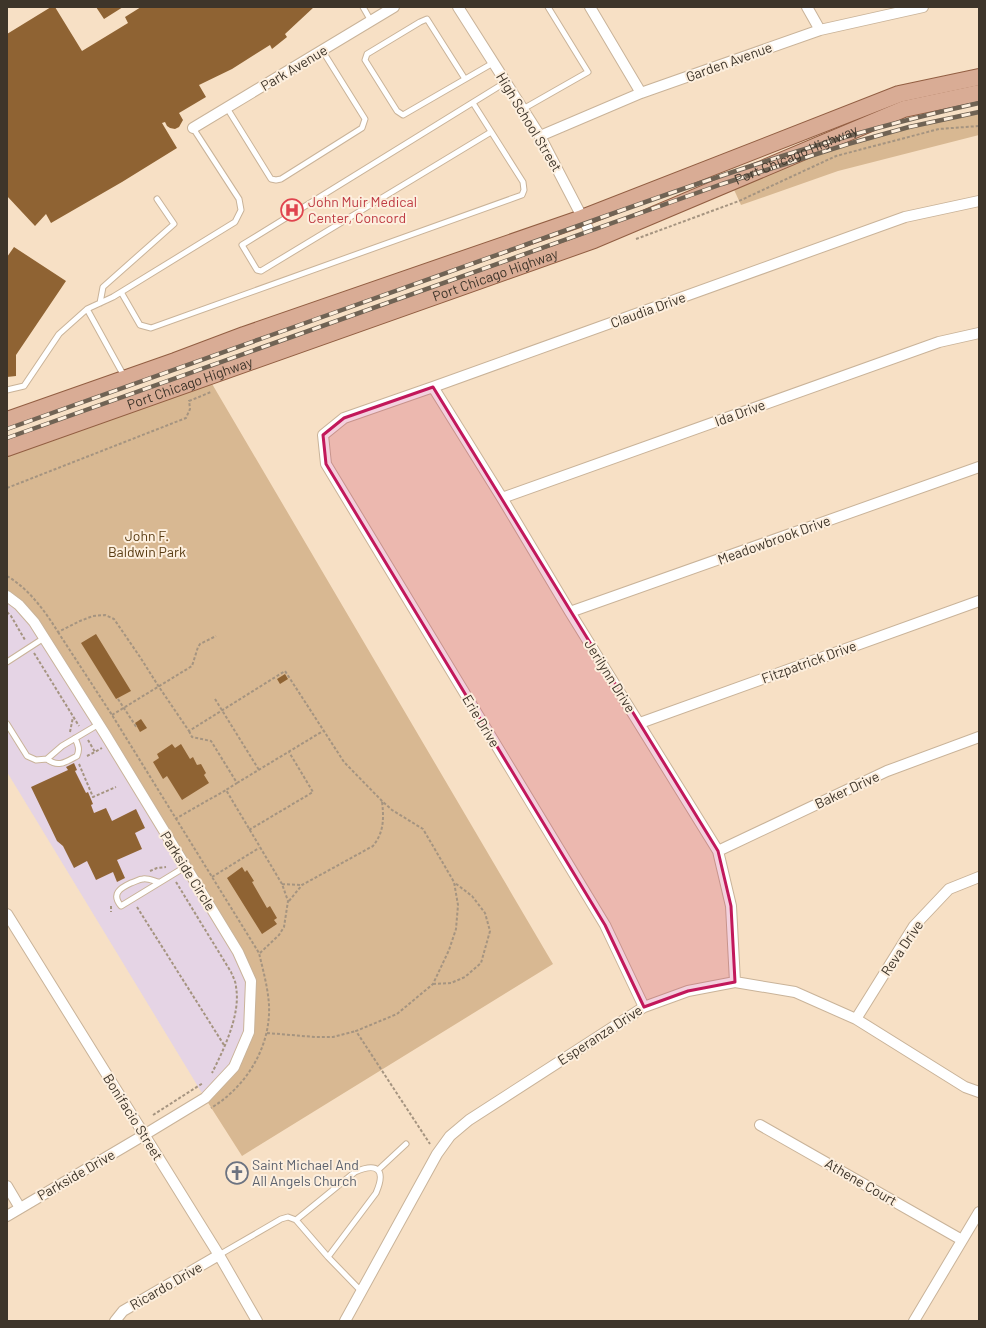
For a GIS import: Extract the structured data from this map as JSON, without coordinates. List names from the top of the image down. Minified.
{"streets":{"main road":["Port Chicago Highway"],"street":["Garden Avenue","Park Avenue","High School Street","Claudia Drive","Ida Drive","Meadowbrook Drive","Fitzpatrick Drive","Jerilynn Drive","Erie Drive","Baker Drive","Parkside Circle","Reva Drive","Esperanza Drive","Bonifacio Street","Parkside Drive","Athene Court","Ricardo Drive"]},"crossings":[["Garden Avenue","High School Street"],["High School Street","Port Chicago Highway"],["Claudia Drive","Jerilynn Drive"],["Claudia Drive","Erie Drive"],["Ida Drive","Jerilynn Drive"],["Meadowbrook Drive","Jerilynn Drive"],["Fitzpatrick Drive","Jerilynn Drive"],["Jerilynn Drive","Baker Drive"],["Jerilynn Drive","Esperanza Drive"],["Erie Drive","Esperanza Drive"],["Parkside Circle","Bonifacio Street"],["Parkside Circle","Parkside Drive"],["Reva Drive","Esperanza Drive"],["Bonifacio Street","Parkside Drive"],["Bonifacio Street","Ricardo Drive"]],"parks":["John F. Baldwin Park"],"places":{"hospital":["John Muir Medical Center, Concord"],"church":["Saint Michael And All Angels Church"]}}
